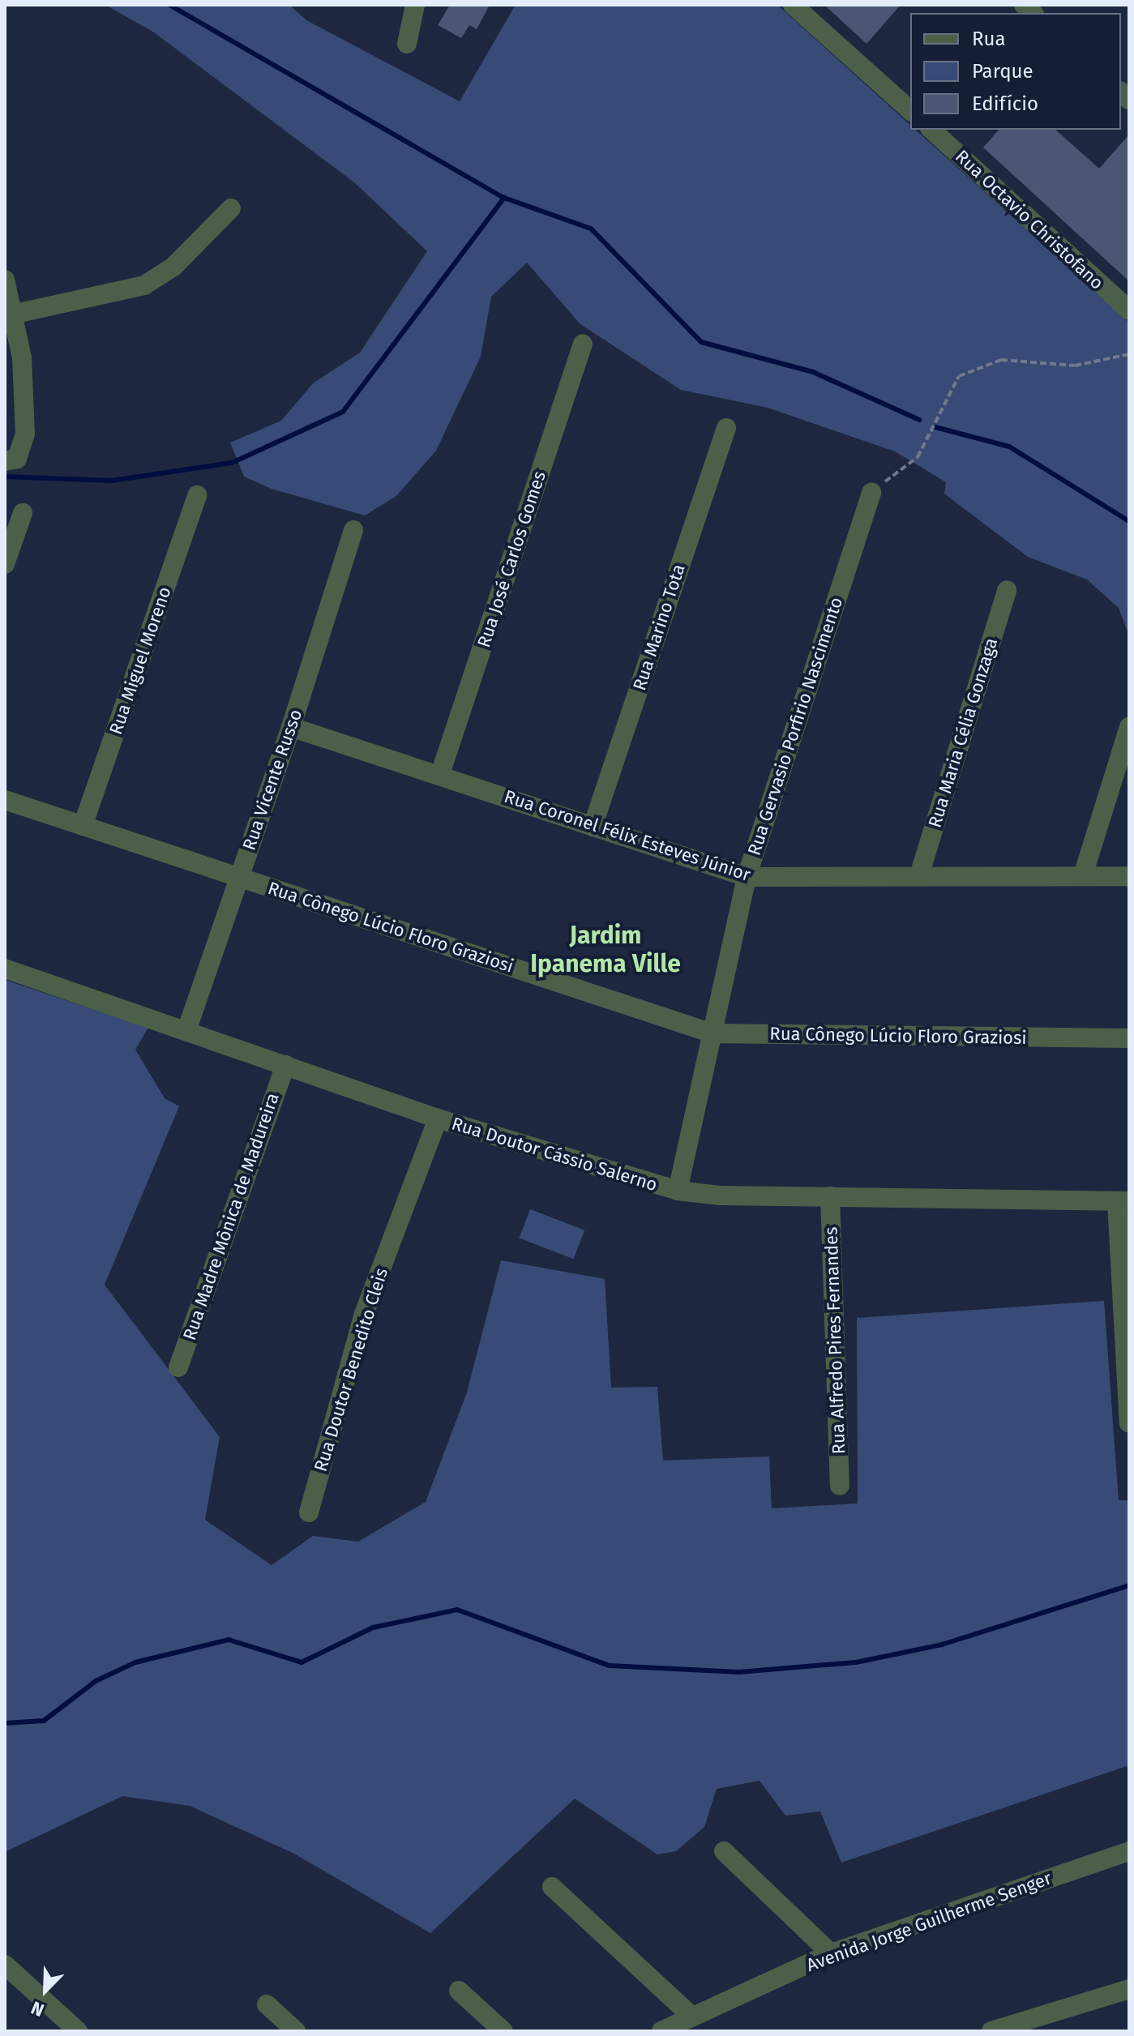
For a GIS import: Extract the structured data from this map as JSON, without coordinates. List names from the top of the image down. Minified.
{"streets":{"street":["Rua Octavio Christofano","Rua José Carlos Gomes","Rua Marino Tota","Rua Miguel Moreno","Rua Gervasio Porfirio Nascimento","Rua Maria Célia Gonzaga","Rua Vicente Russo","Rua Coronel Félix Esteves Júnior","Rua Cônego Lúcio Floro Graziosi","Rua Doutor Cássio Salerno","Rua Madre Mônica de Madureira","Rua Alfredo Pires Fernandes","Rua Doutor Benedito Cleis","Avenida Jorge Guilherme Senger"]},"crossings":[["Rua José Carlos Gomes","Rua Coronel Félix Esteves Júnior"],["Rua Marino Tota","Rua Coronel Félix Esteves Júnior"],["Rua Miguel Moreno","Rua Cônego Lúcio Floro Graziosi"],["Rua Gervasio Porfirio Nascimento","Rua Coronel Félix Esteves Júnior"],["Rua Gervasio Porfirio Nascimento","Rua Cônego Lúcio Floro Graziosi"],["Rua Gervasio Porfirio Nascimento","Rua Doutor Cássio Salerno"],["Rua Maria Célia Gonzaga","Rua Coronel Félix Esteves Júnior"],["Rua Vicente Russo","Rua Coronel Félix Esteves Júnior"],["Rua Vicente Russo","Rua Cônego Lúcio Floro Graziosi"],["Rua Vicente Russo","Rua Doutor Cássio Salerno"],["Rua Doutor Cássio Salerno","Rua Madre Mônica de Madureira"],["Rua Doutor Cássio Salerno","Rua Alfredo Pires Fernandes"],["Rua Doutor Cássio Salerno","Rua Doutor Benedito Cleis"]],"districts":["Jardim Ipanema Ville"],"legend":["Rua","Parque","Edifício"],"north":"bottom left"}
